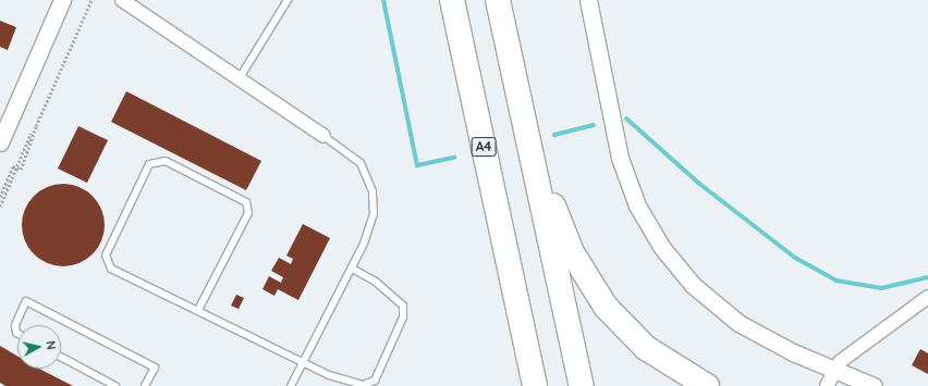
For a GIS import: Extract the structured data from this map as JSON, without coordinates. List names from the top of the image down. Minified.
{"streets":{"highway":["A4"]},"north":"right"}
